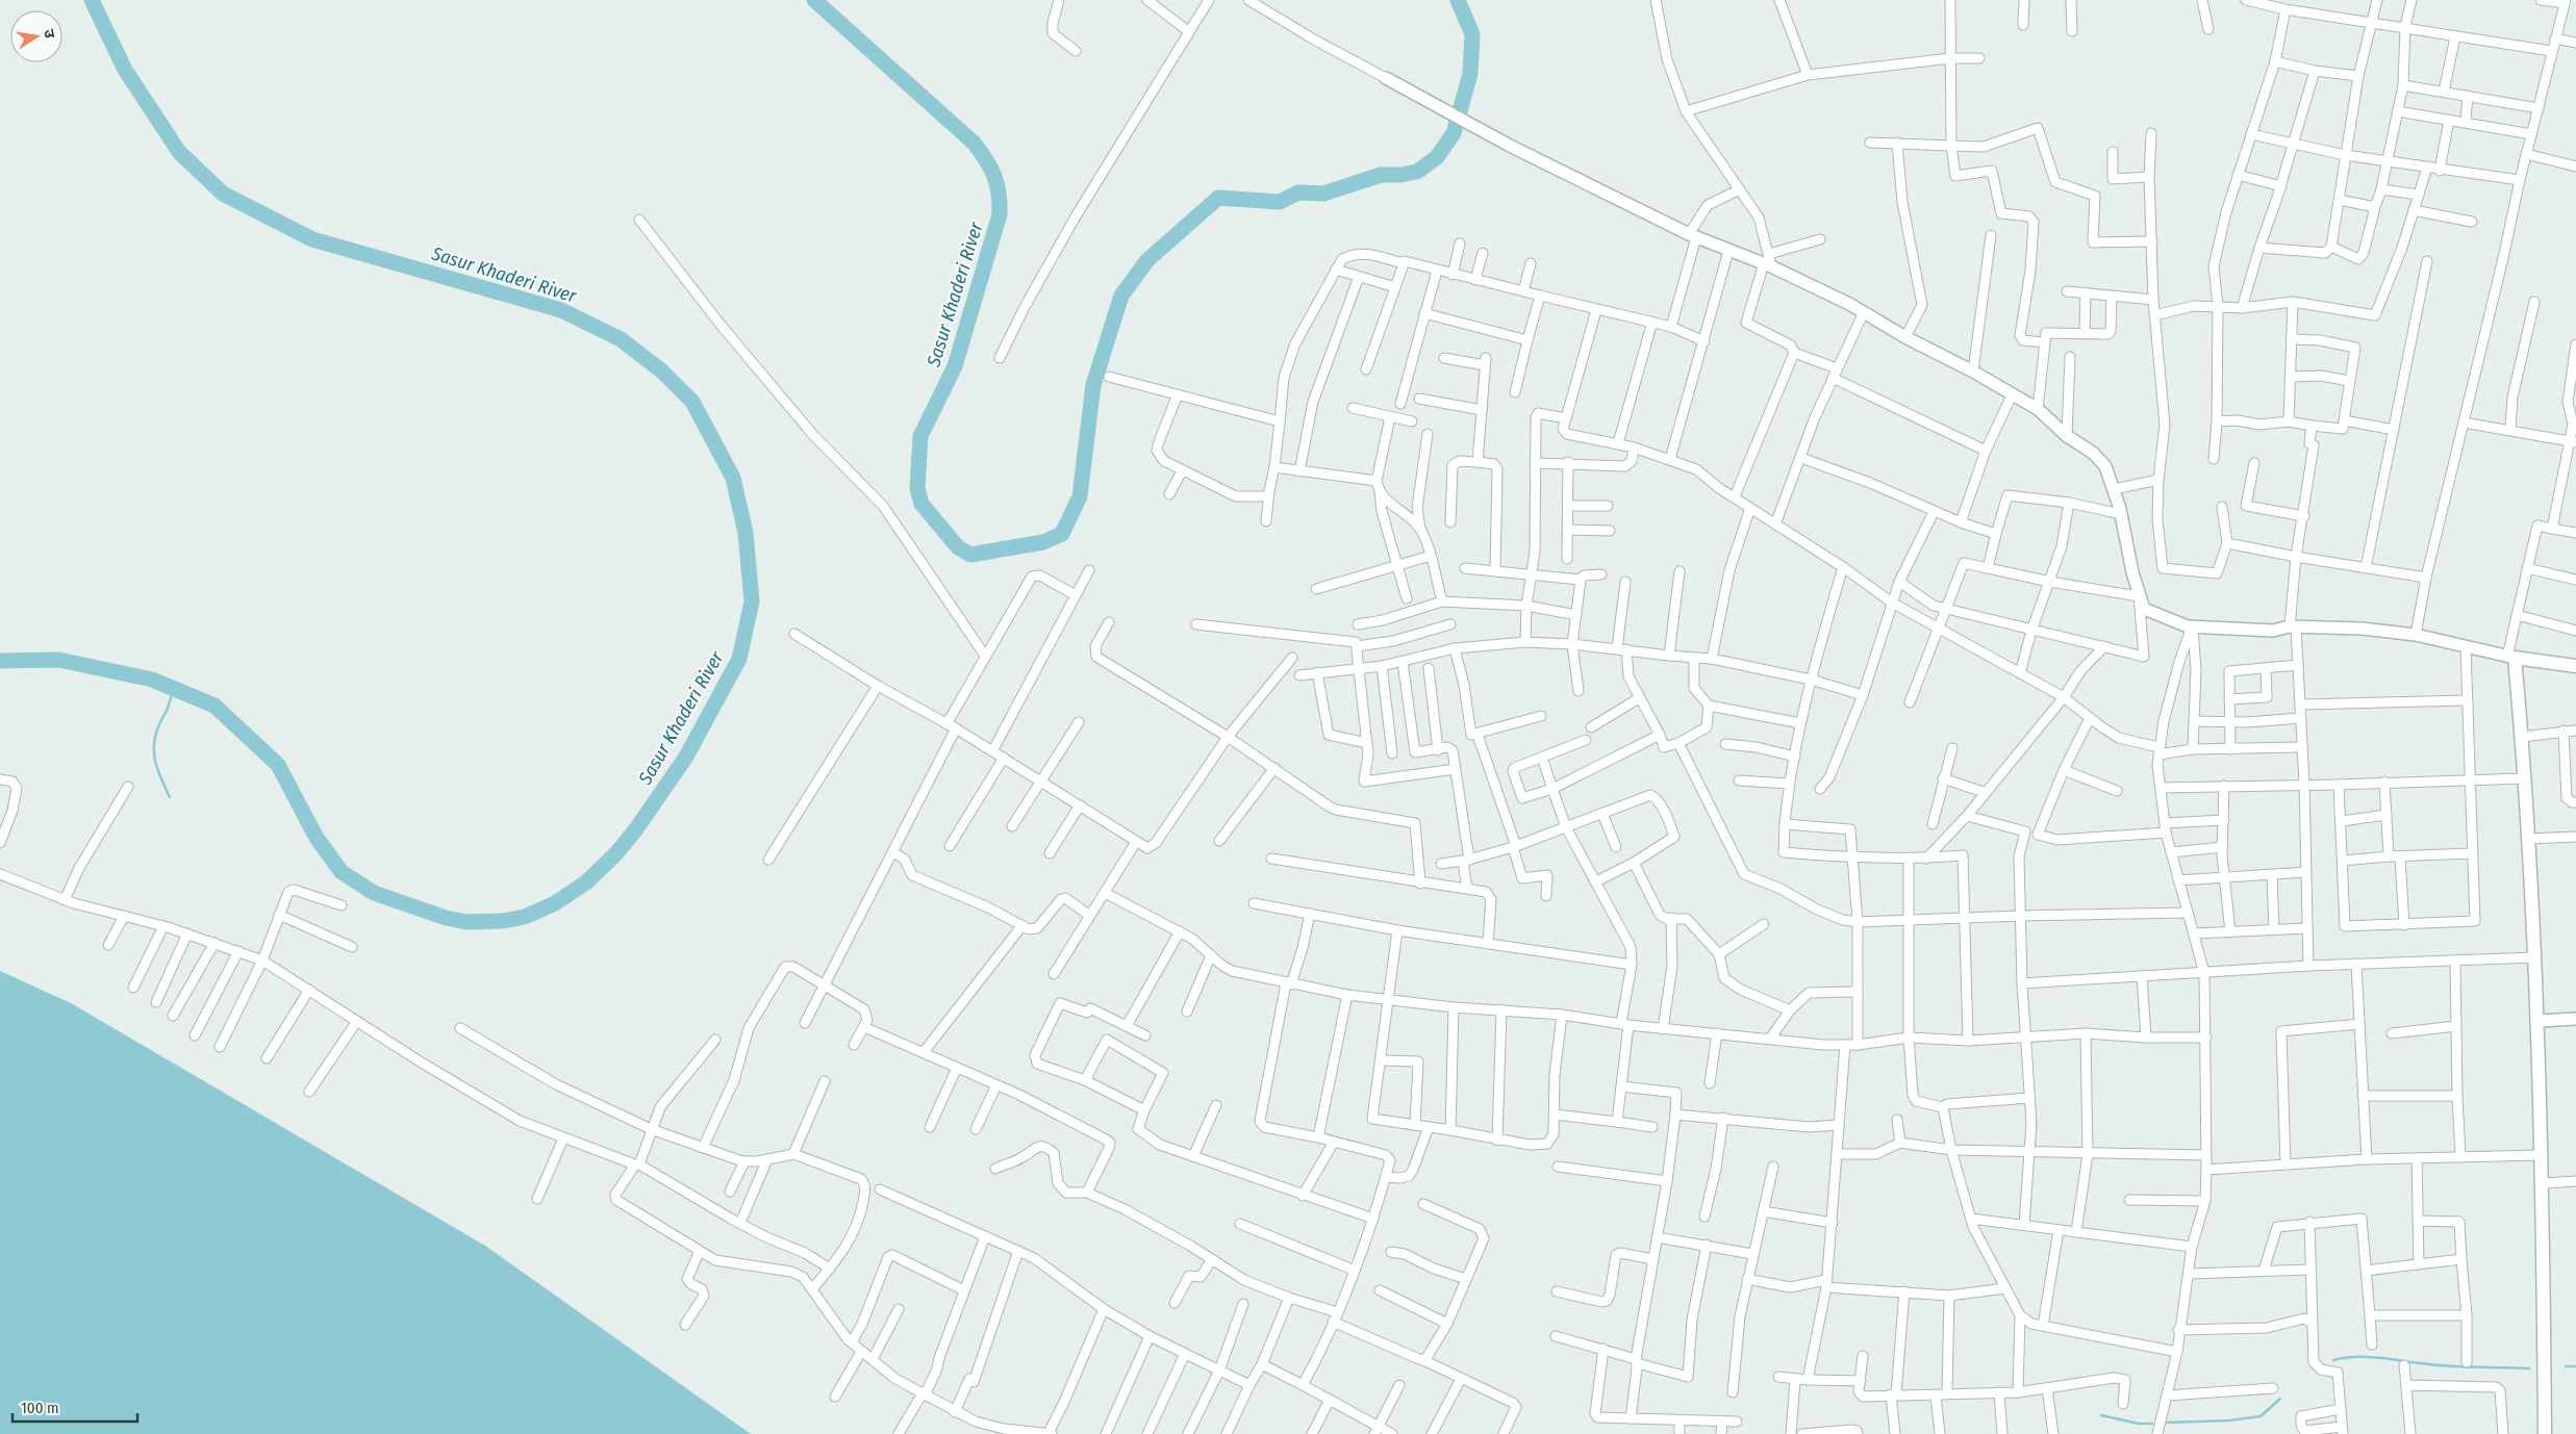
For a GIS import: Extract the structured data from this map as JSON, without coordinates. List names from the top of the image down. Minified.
{"water":["Sasur Khaderi River"],"scale_bar":"100 m","north":"right"}
